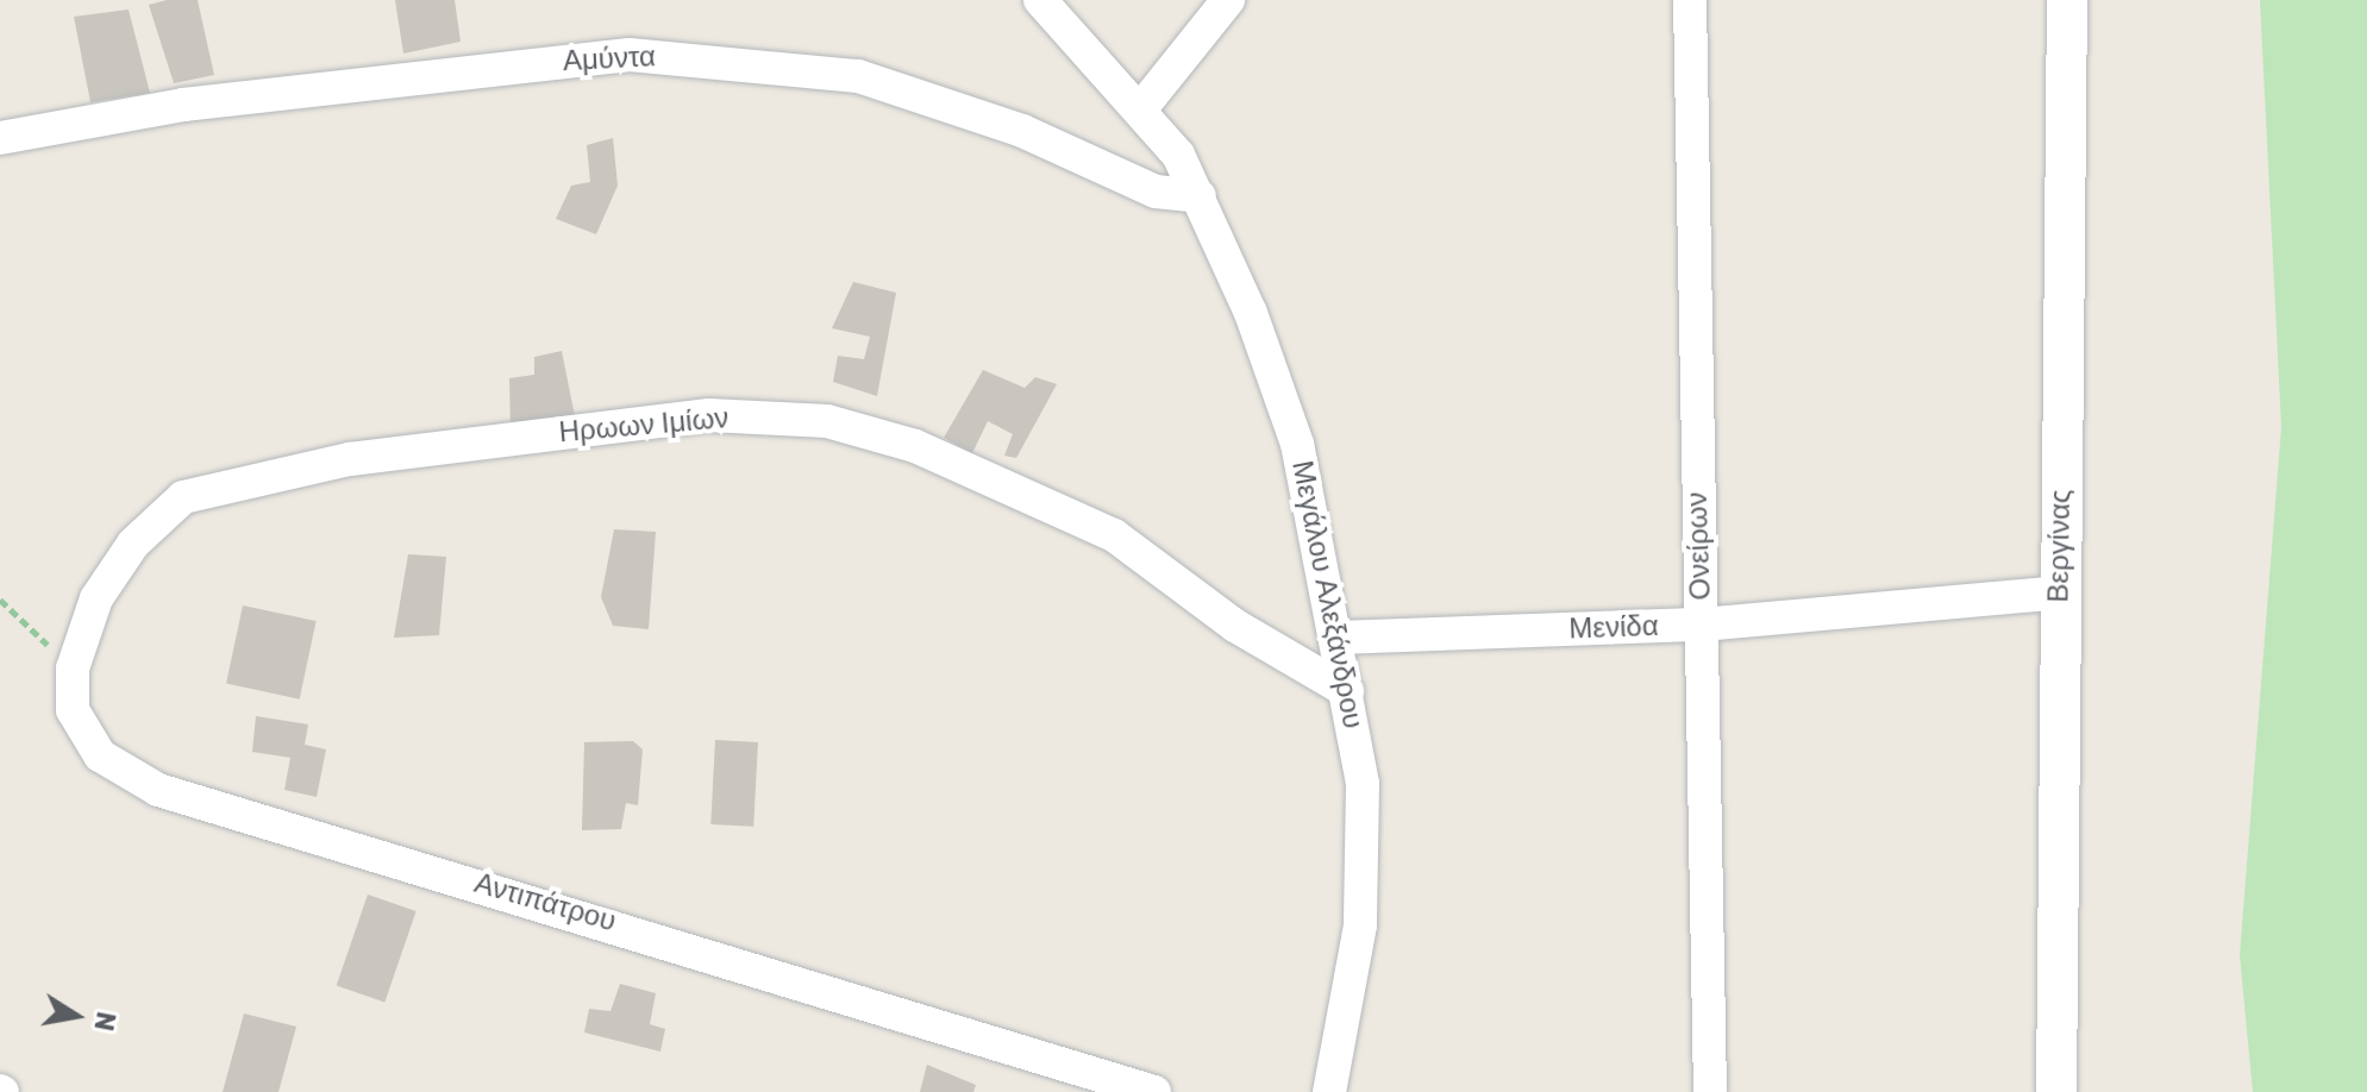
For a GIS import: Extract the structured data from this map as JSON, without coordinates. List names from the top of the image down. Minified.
{"streets":{"street":["Αμύντα","Ηρωων Ιμίων","Ονείρων","Βεργίνας","Μεγάλου Αλεξάνδρου","Μενίδα","Αντιπάτρου"]},"crossings":[["Αμύντα","Μεγάλου Αλεξάνδρου"],["Ηρωων Ιμίων","Μεγάλου Αλεξάνδρου"],["Ηρωων Ιμίων","Αντιπάτρου"],["Ονείρων","Μενίδα"],["Βεργίνας","Μενίδα"],["Μεγάλου Αλεξάνδρου","Μενίδα"]],"north":"right"}
